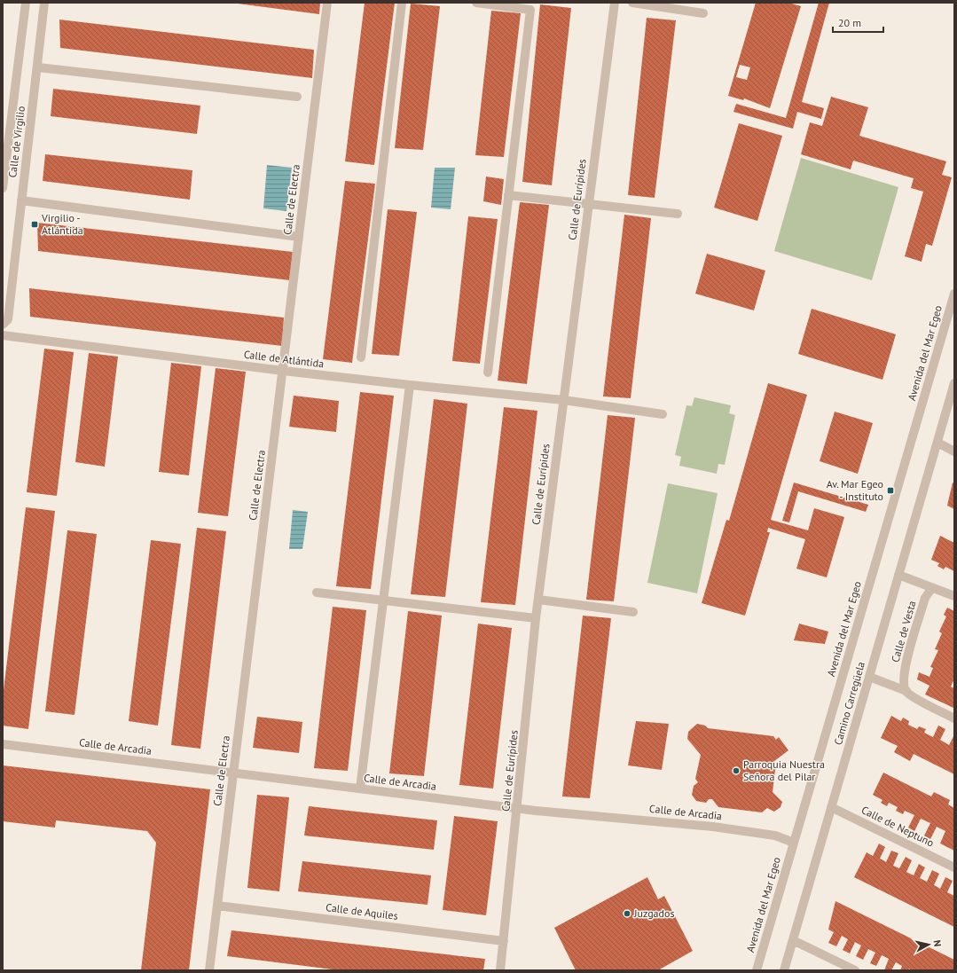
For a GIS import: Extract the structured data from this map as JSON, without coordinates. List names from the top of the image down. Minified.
{"streets":{"street":["Calle de Virgilio","Calle de Electra","Calle de Eurípides","Avenida del Mar Egeo","Calle de Atlántida","Calle de Vesta","Camino Carregüela","Calle de Arcadia","Calle de Neptuno","Calle de Aquiles"]},"crossings":[["Calle de Electra","Calle de Atlántida"],["Calle de Electra","Calle de Arcadia"],["Calle de Electra","Calle de Aquiles"],["Calle de Eurípides","Calle de Atlántida"],["Calle de Eurípides","Calle de Arcadia"],["Calle de Eurípides","Calle de Aquiles"],["Avenida del Mar Egeo","Calle de Arcadia"],["Camino Carregüela","Calle de Neptuno"]],"places":{"transit":["Virgilio - Atlántida","Av. Mar Egeo - Instituto"],"other":["Parroquia Nuestra Señora del Pilar","Juzgados"]},"scale_bar":"20 m","north":"right"}
